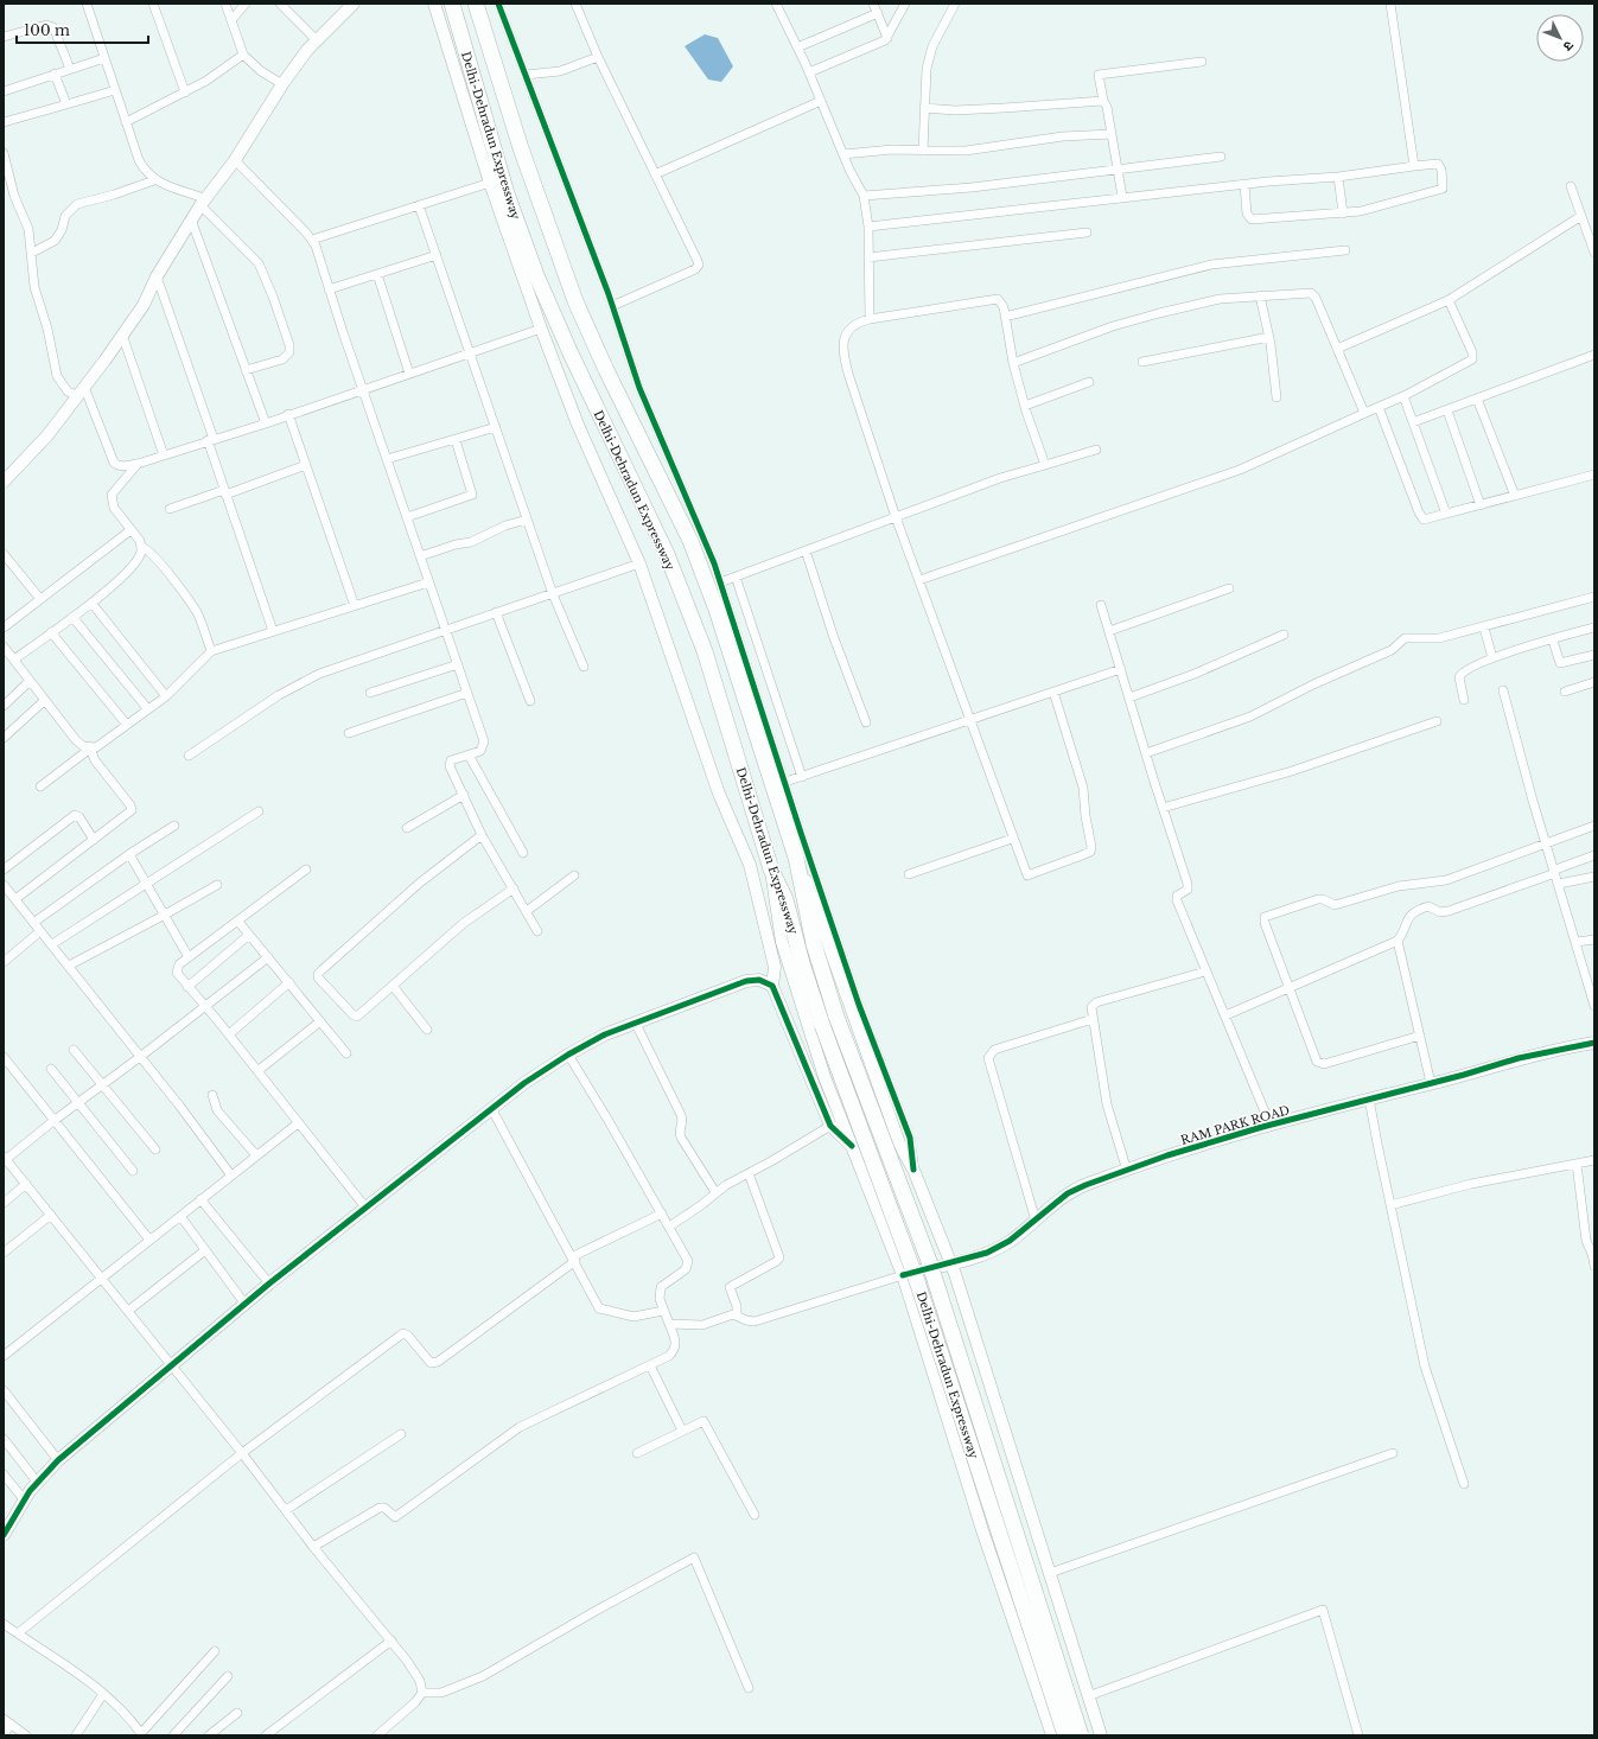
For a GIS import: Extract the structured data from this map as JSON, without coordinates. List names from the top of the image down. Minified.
{"streets":{"highway":["Delhi-Dehradun Expressway"],"street":["RAM PARK ROAD"]},"scale_bar":"100 m","north":"bottom right"}
